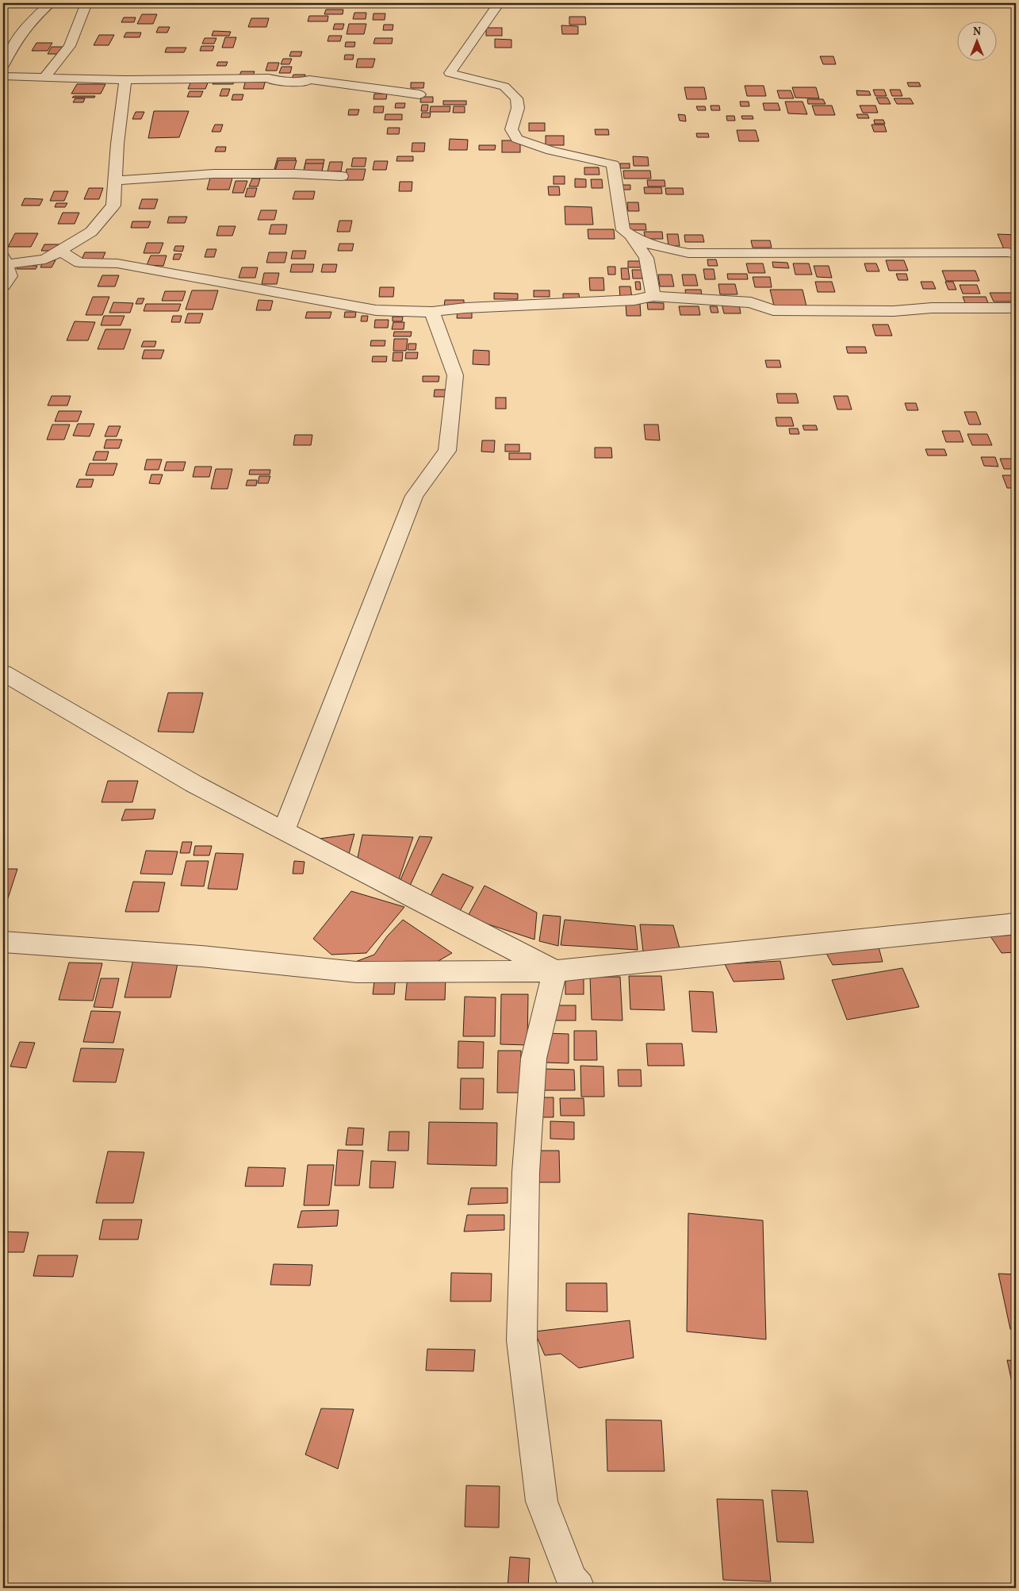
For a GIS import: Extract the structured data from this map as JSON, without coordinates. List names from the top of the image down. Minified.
{"north":"top"}
